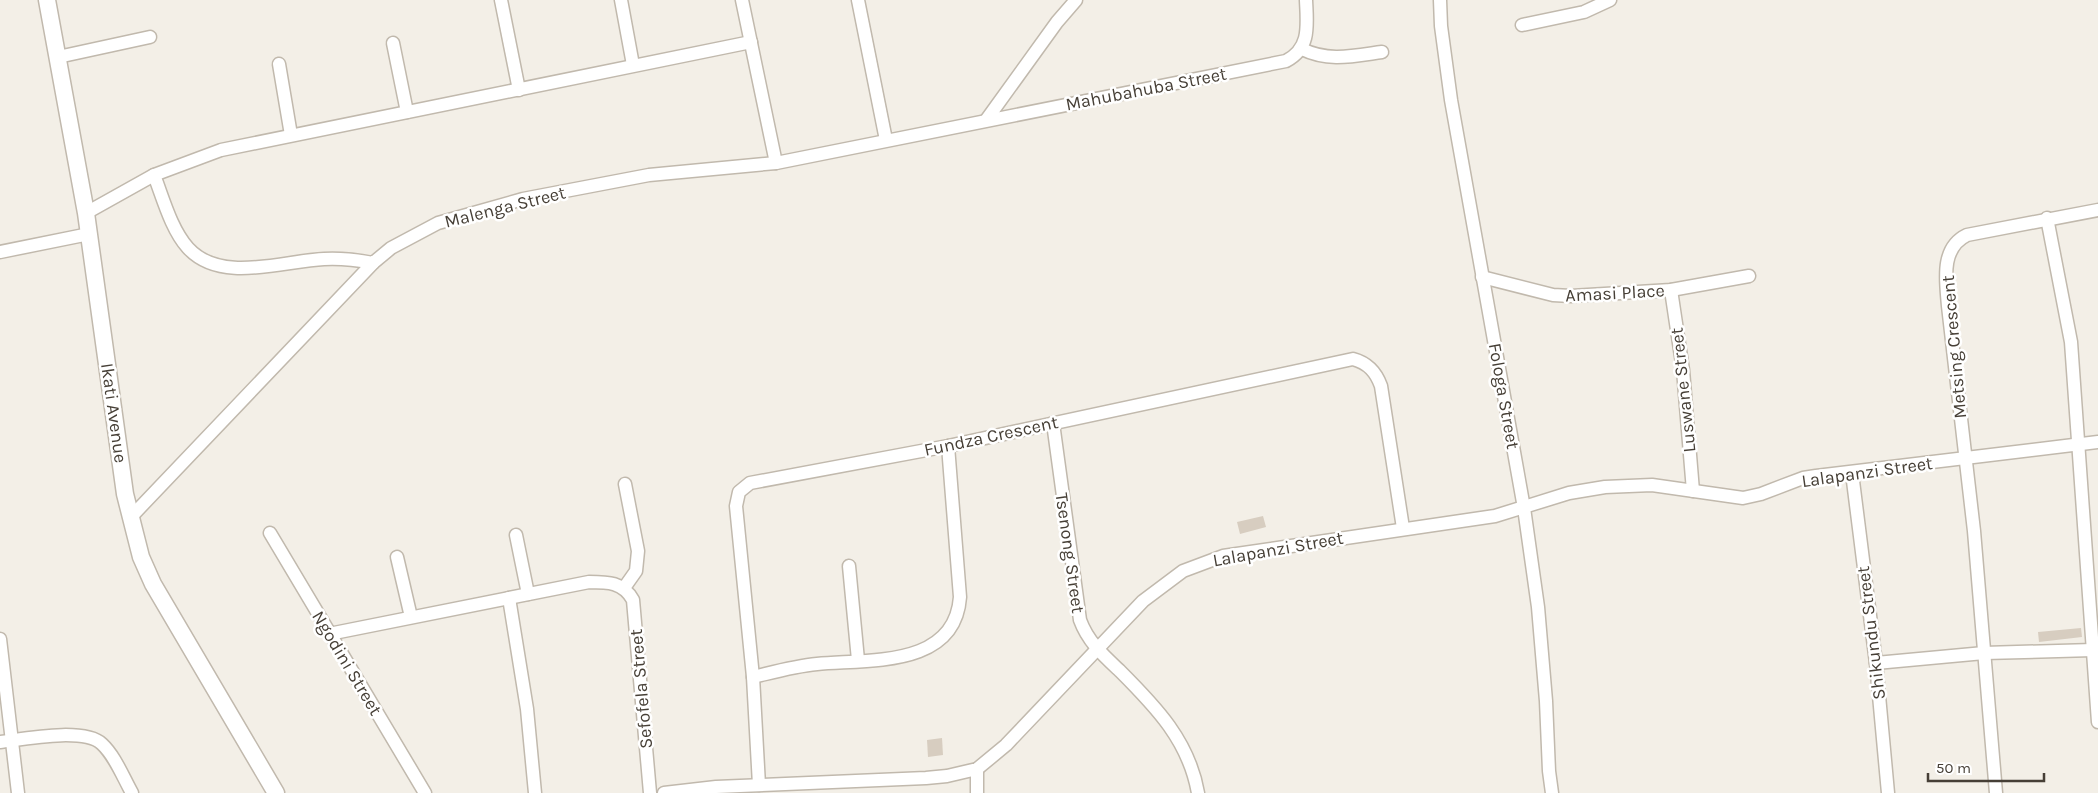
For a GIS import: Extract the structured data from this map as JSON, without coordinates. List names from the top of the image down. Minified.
{"streets":{"street":["Mahubahuba Street","Malenga Street","Amasi Place","Metsing Crescent","Luswane Street","Fologa Street","Ikati Avenue","Fundza Crescent","Lalapanzi Street","Tsenong Street","Shikundu Street","Ngodini Street","Sefofela Street"]},"crossings":[["Mahubahuba Street","Malenga Street"],["Malenga Street","Ikati Avenue"],["Amasi Place","Luswane Street"],["Amasi Place","Fologa Street"],["Metsing Crescent","Lalapanzi Street"],["Luswane Street","Lalapanzi Street"],["Fologa Street","Lalapanzi Street"],["Fundza Crescent","Lalapanzi Street"],["Fundza Crescent","Tsenong Street"],["Lalapanzi Street","Tsenong Street"],["Lalapanzi Street","Shikundu Street"]],"scale_bar":"50 m"}
